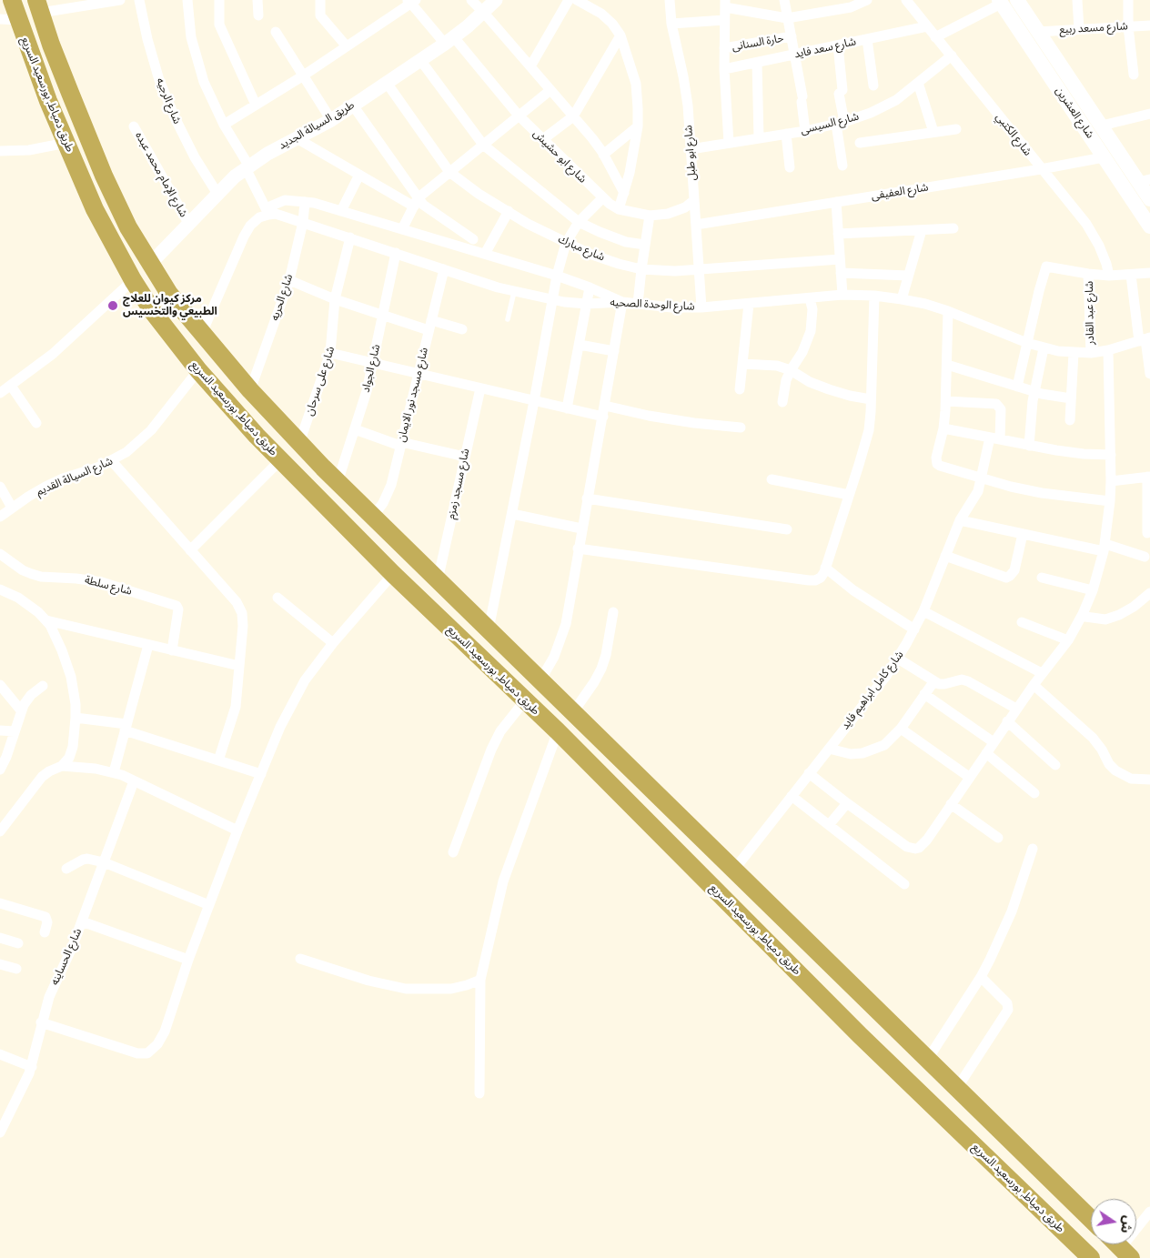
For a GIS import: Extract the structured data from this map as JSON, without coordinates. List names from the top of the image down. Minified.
{"streets":{"highway":["طريق دمياط, بورسعيد السريع"],"main road":["شارع العشرين"],"street":["شارع مسعد ربيع","حارة السنانى","شارع سعد فايد","شارع الرجيه","شارع السيسى","طريق السيالة الجديد","شارع الكتبي","شارع ابو طبل","شارع ابو حشيش","شارع الإمام محمد عبده","شارع العفيفى","شارع مبارك","شارع الحريه","شارع الوحدة الصحيه","شارع عبد القادر","شارع الجواد","شارع على سرحان","شارع مسجد نور الايمان","شارع السيالة القديم","شارع مسجد زمزم","شارع سلطة","شارع كامل ابراهيم فايد","شارع الحساينه"]},"crossings":[["شارع مسعد ربيع","شارع العشرين"],["شارع سعد فايد","شارع الكتبي"],["طريق دمياط, بورسعيد السريع","طريق السيالة الجديد"],["طريق دمياط, بورسعيد السريع","شارع الحريه"],["طريق دمياط, بورسعيد السريع","شارع الجواد"],["طريق دمياط, بورسعيد السريع","شارع على سرحان"],["طريق دمياط, بورسعيد السريع","شارع مسجد نور الايمان"],["طريق دمياط, بورسعيد السريع","شارع السيالة القديم"],["طريق دمياط, بورسعيد السريع","شارع مسجد زمزم"],["طريق دمياط, بورسعيد السريع","شارع كامل ابراهيم فايد"],["شارع الرجيه","طريق السيالة الجديد"],["شارع العشرين","شارع العفيفى"],["شارع السيسى","شارع الكتبي"],["شارع السيسى","شارع ابو طبل"],["طريق السيالة الجديد","شارع ابو حشيش"],["طريق السيالة الجديد","شارع الإمام محمد عبده"],["طريق السيالة الجديد","شارع مبارك"],["شارع الكتبي","شارع العفيفى"],["شارع ابو طبل","شارع ابو حشيش"],["شارع ابو طبل","شارع العفيفى"],["شارع ابو طبل","شارع مبارك"],["شارع ابو طبل","شارع الوحدة الصحيه"],["شارع الحريه","شارع الوحدة الصحيه"],["شارع الوحدة الصحيه","شارع عبد القادر"],["شارع الوحدة الصحيه","شارع الجواد"],["شارع الوحدة الصحيه","شارع على سرحان"],["شارع الوحدة الصحيه","شارع مسجد نور الايمان"]],"places":["مركز كيوان للعلاج الطبيعي والتخسيس"],"north":"right"}
